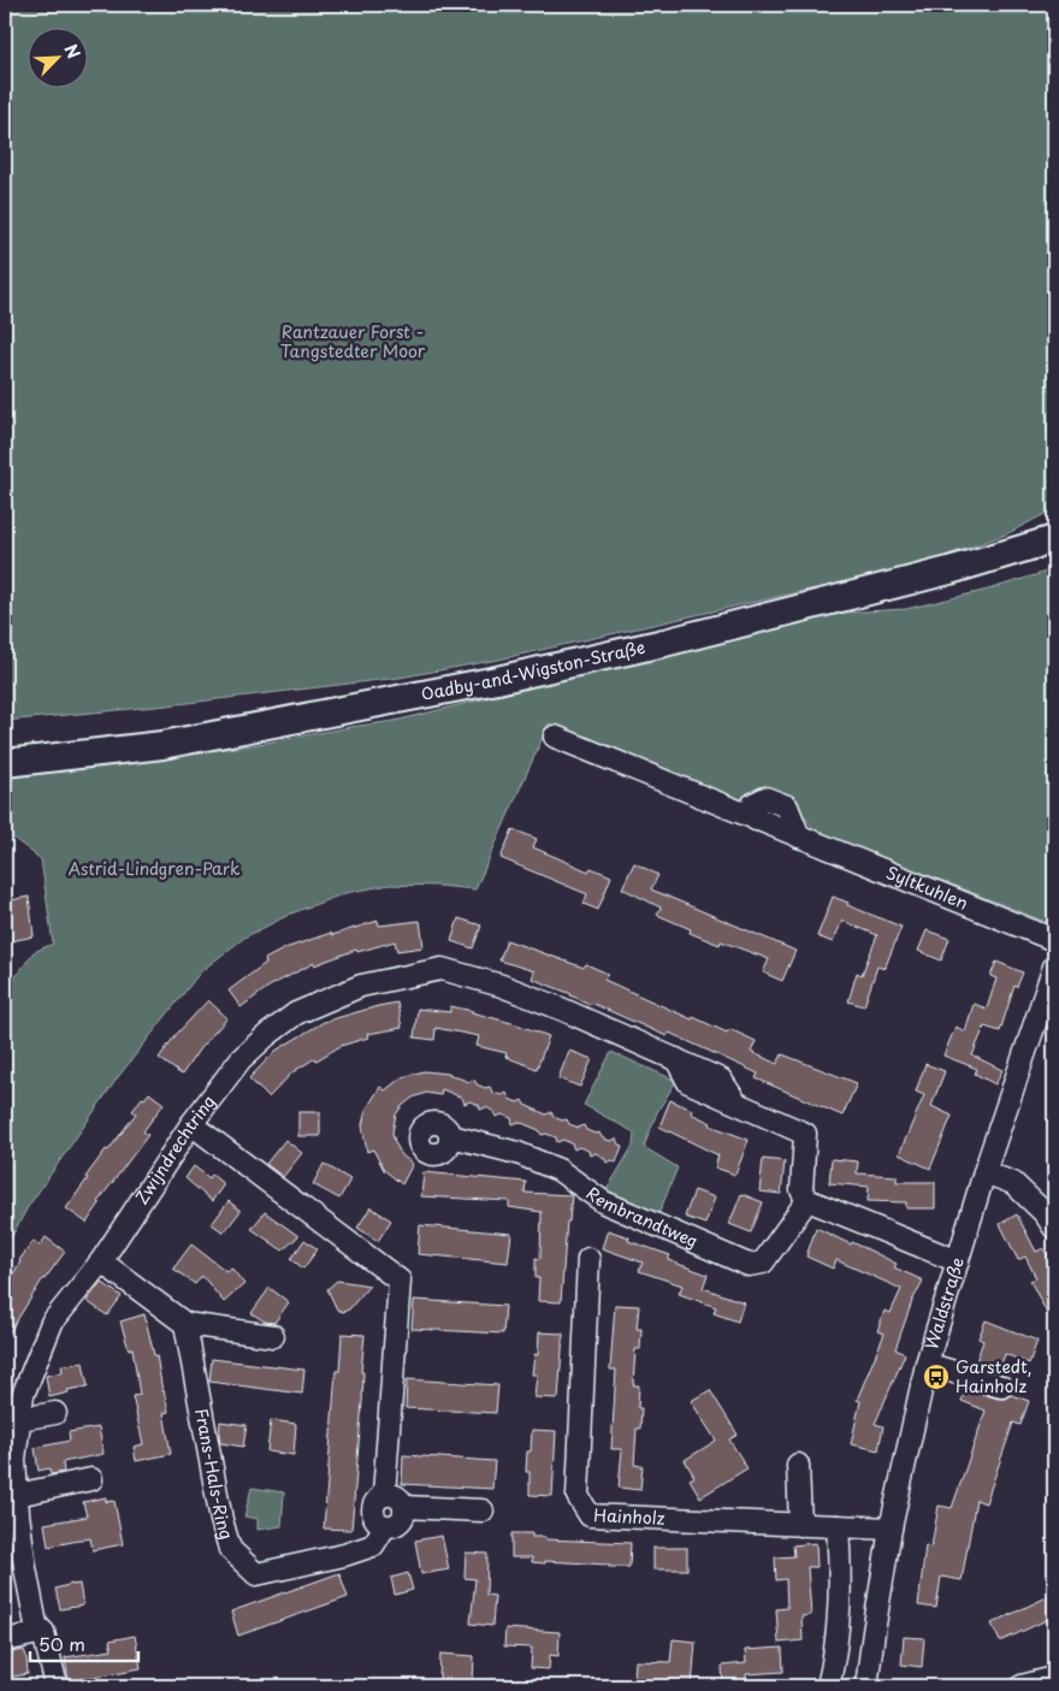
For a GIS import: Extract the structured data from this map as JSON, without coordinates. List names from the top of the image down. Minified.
{"streets":{"main road":["Oadby-and-Wigston-Straße"],"street":["Syltkuhlen","Zwijndrechtring","Rembrandtweg","Waldstraße","Frans-Hals-Ring","Hainholz"]},"crossings":[["Zwijndrechtring","Rembrandtweg"],["Waldstraße","Hainholz"]],"parks":["Rantzauer Forst - Tangstedter Moor","Astrid-Lindgren-Park"],"places":{"bus stop":["Garstedt, Hainholz"]},"scale_bar":"50 m","north":"top right"}
